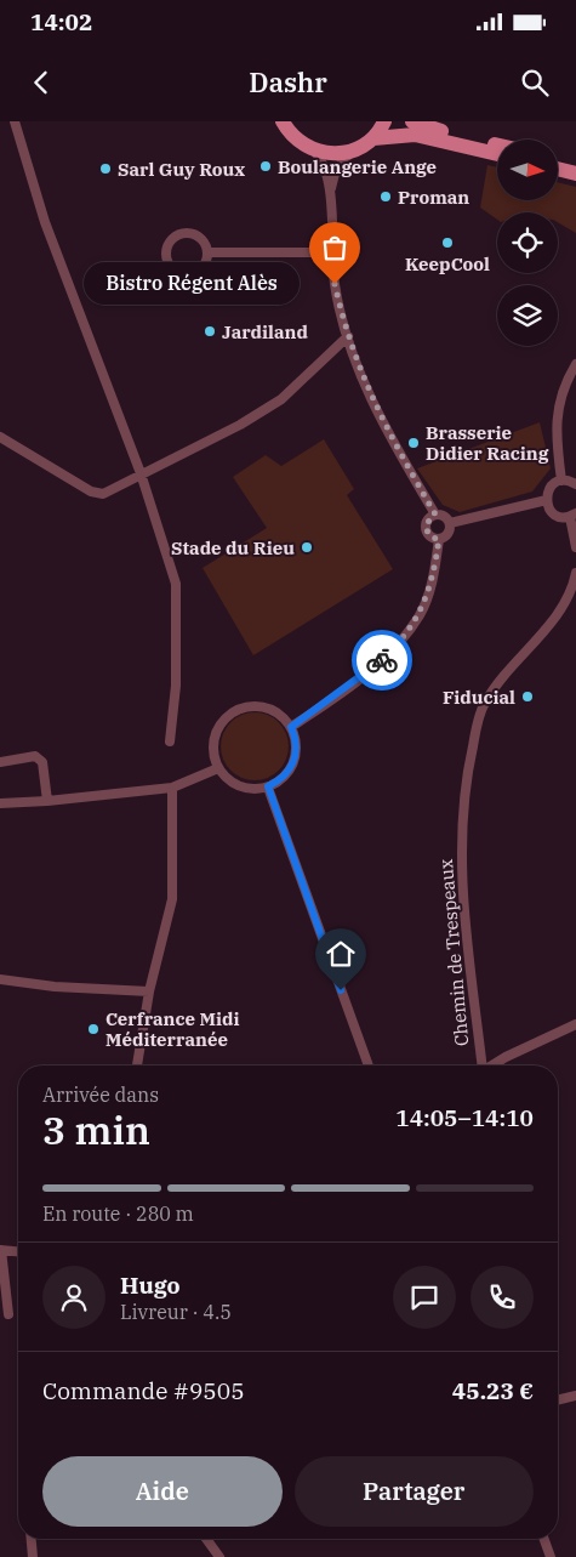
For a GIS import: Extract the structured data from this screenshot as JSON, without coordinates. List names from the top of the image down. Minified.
{"streets":{"street":["Chemin de Trespeaux"]},"places":["Boulangerie Ange","Sarl Guy Roux","Proman","KeepCool","Bistro Régent Alès","Jardiland","Brasserie Didier Racing","Stade du Rieu","Fiducial","Cerfrance Midi Méditerranée"],"north":"right","page":{"status":"14:02","header":"Dashr","bubble":"Bistro Régent Alès","heading":["3 min","Arrivée dans","14:05–14:10"],"panel":["Hugo","Livreur · 4.5","Commande #9505","45.23 €"],"bar":"En route · 280 m","buttons":["Aide","Partager"]}}
